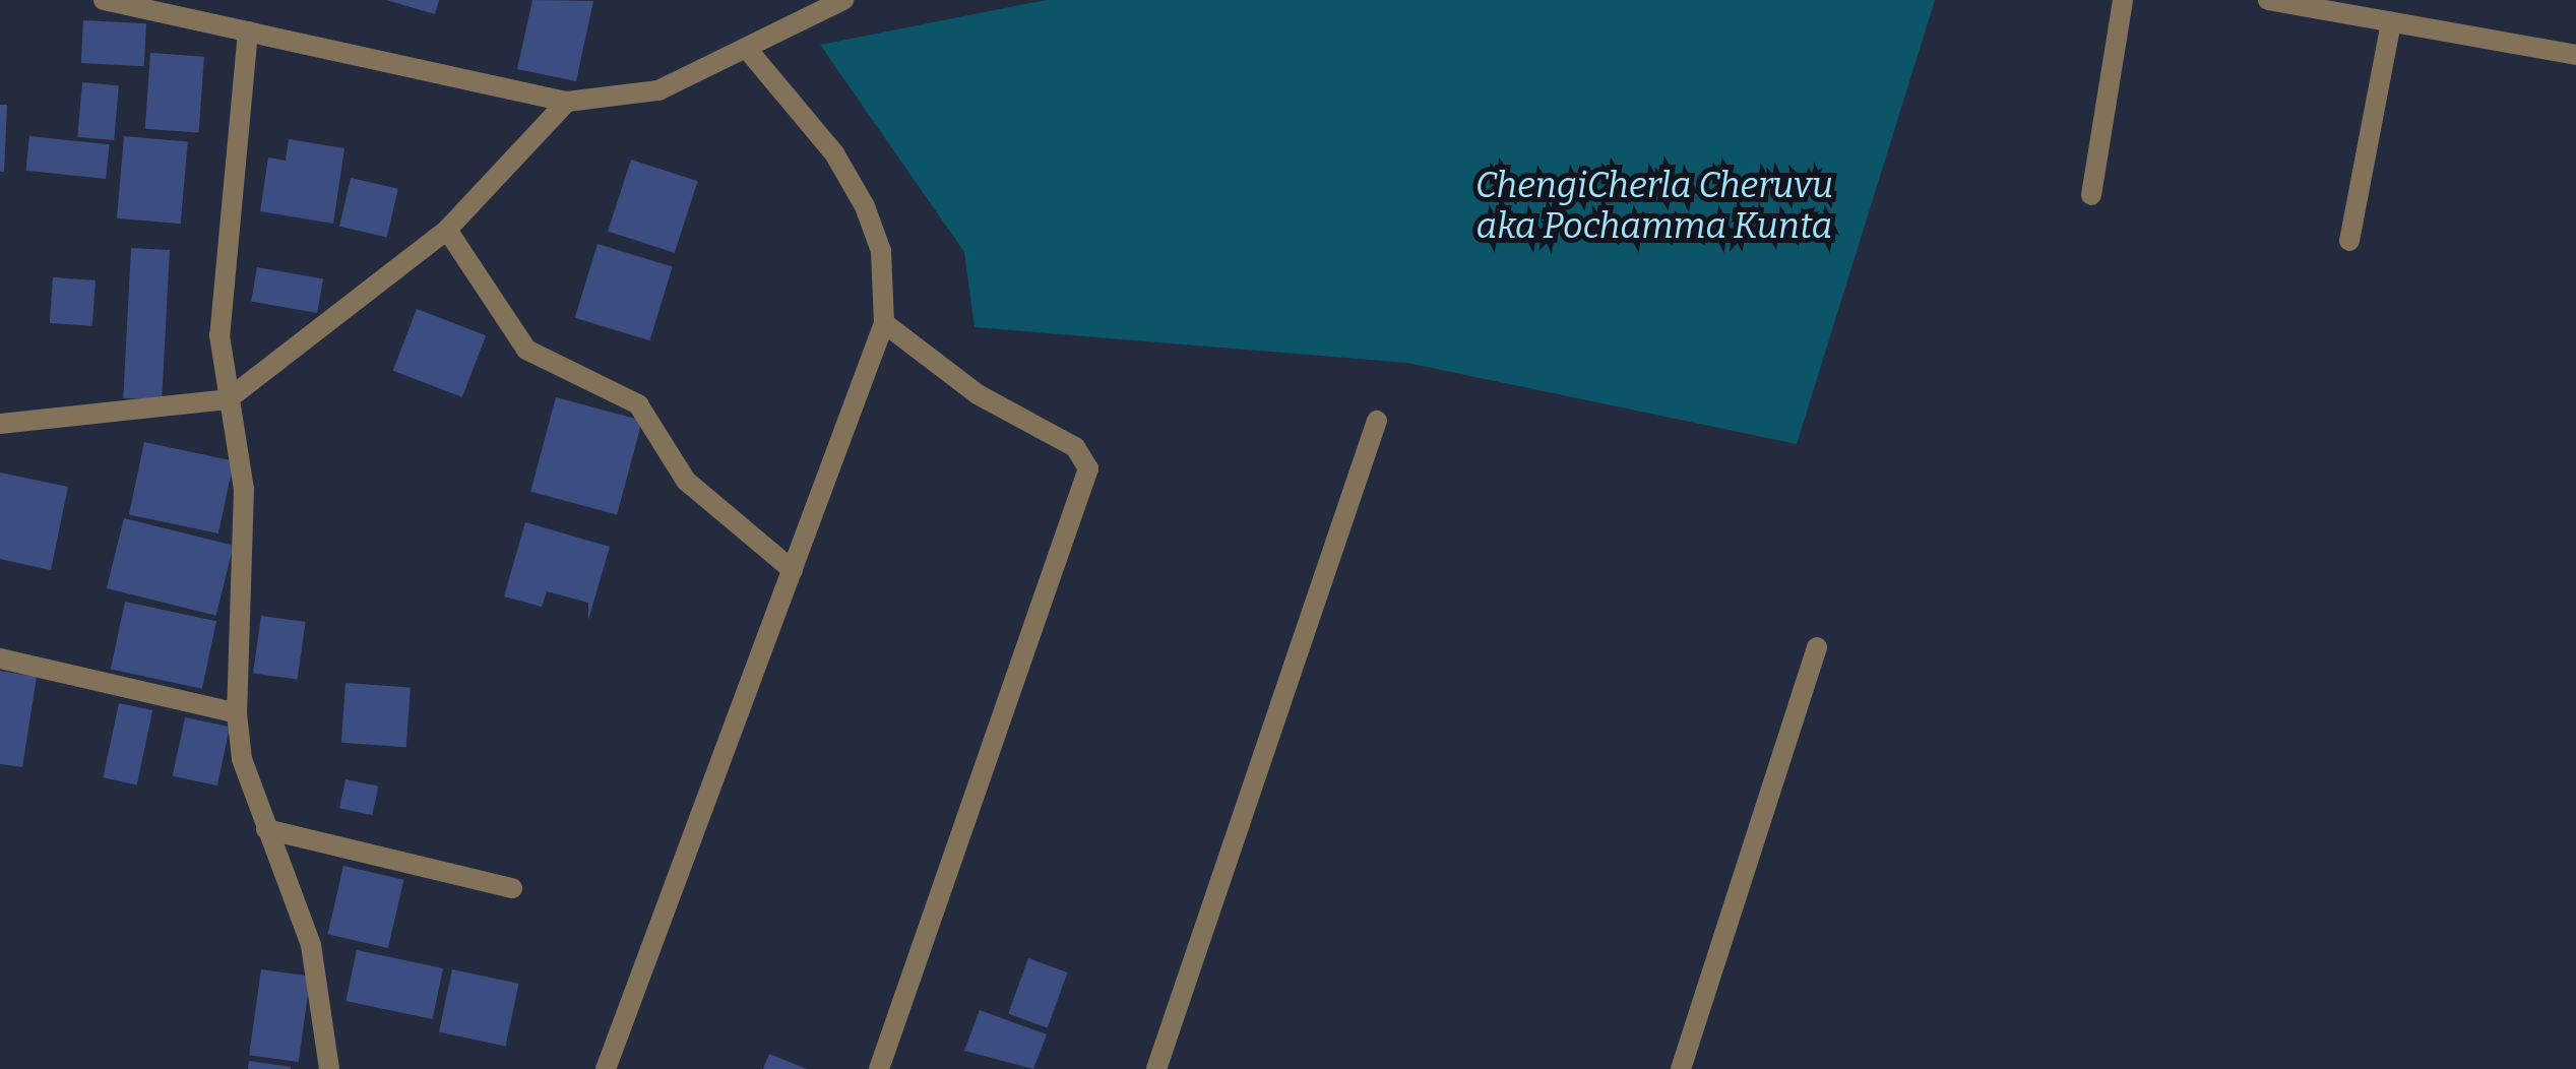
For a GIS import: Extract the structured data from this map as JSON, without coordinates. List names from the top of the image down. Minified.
{"water":["ChengiCherla Cheruvu aka Pochamma Kunta"]}
